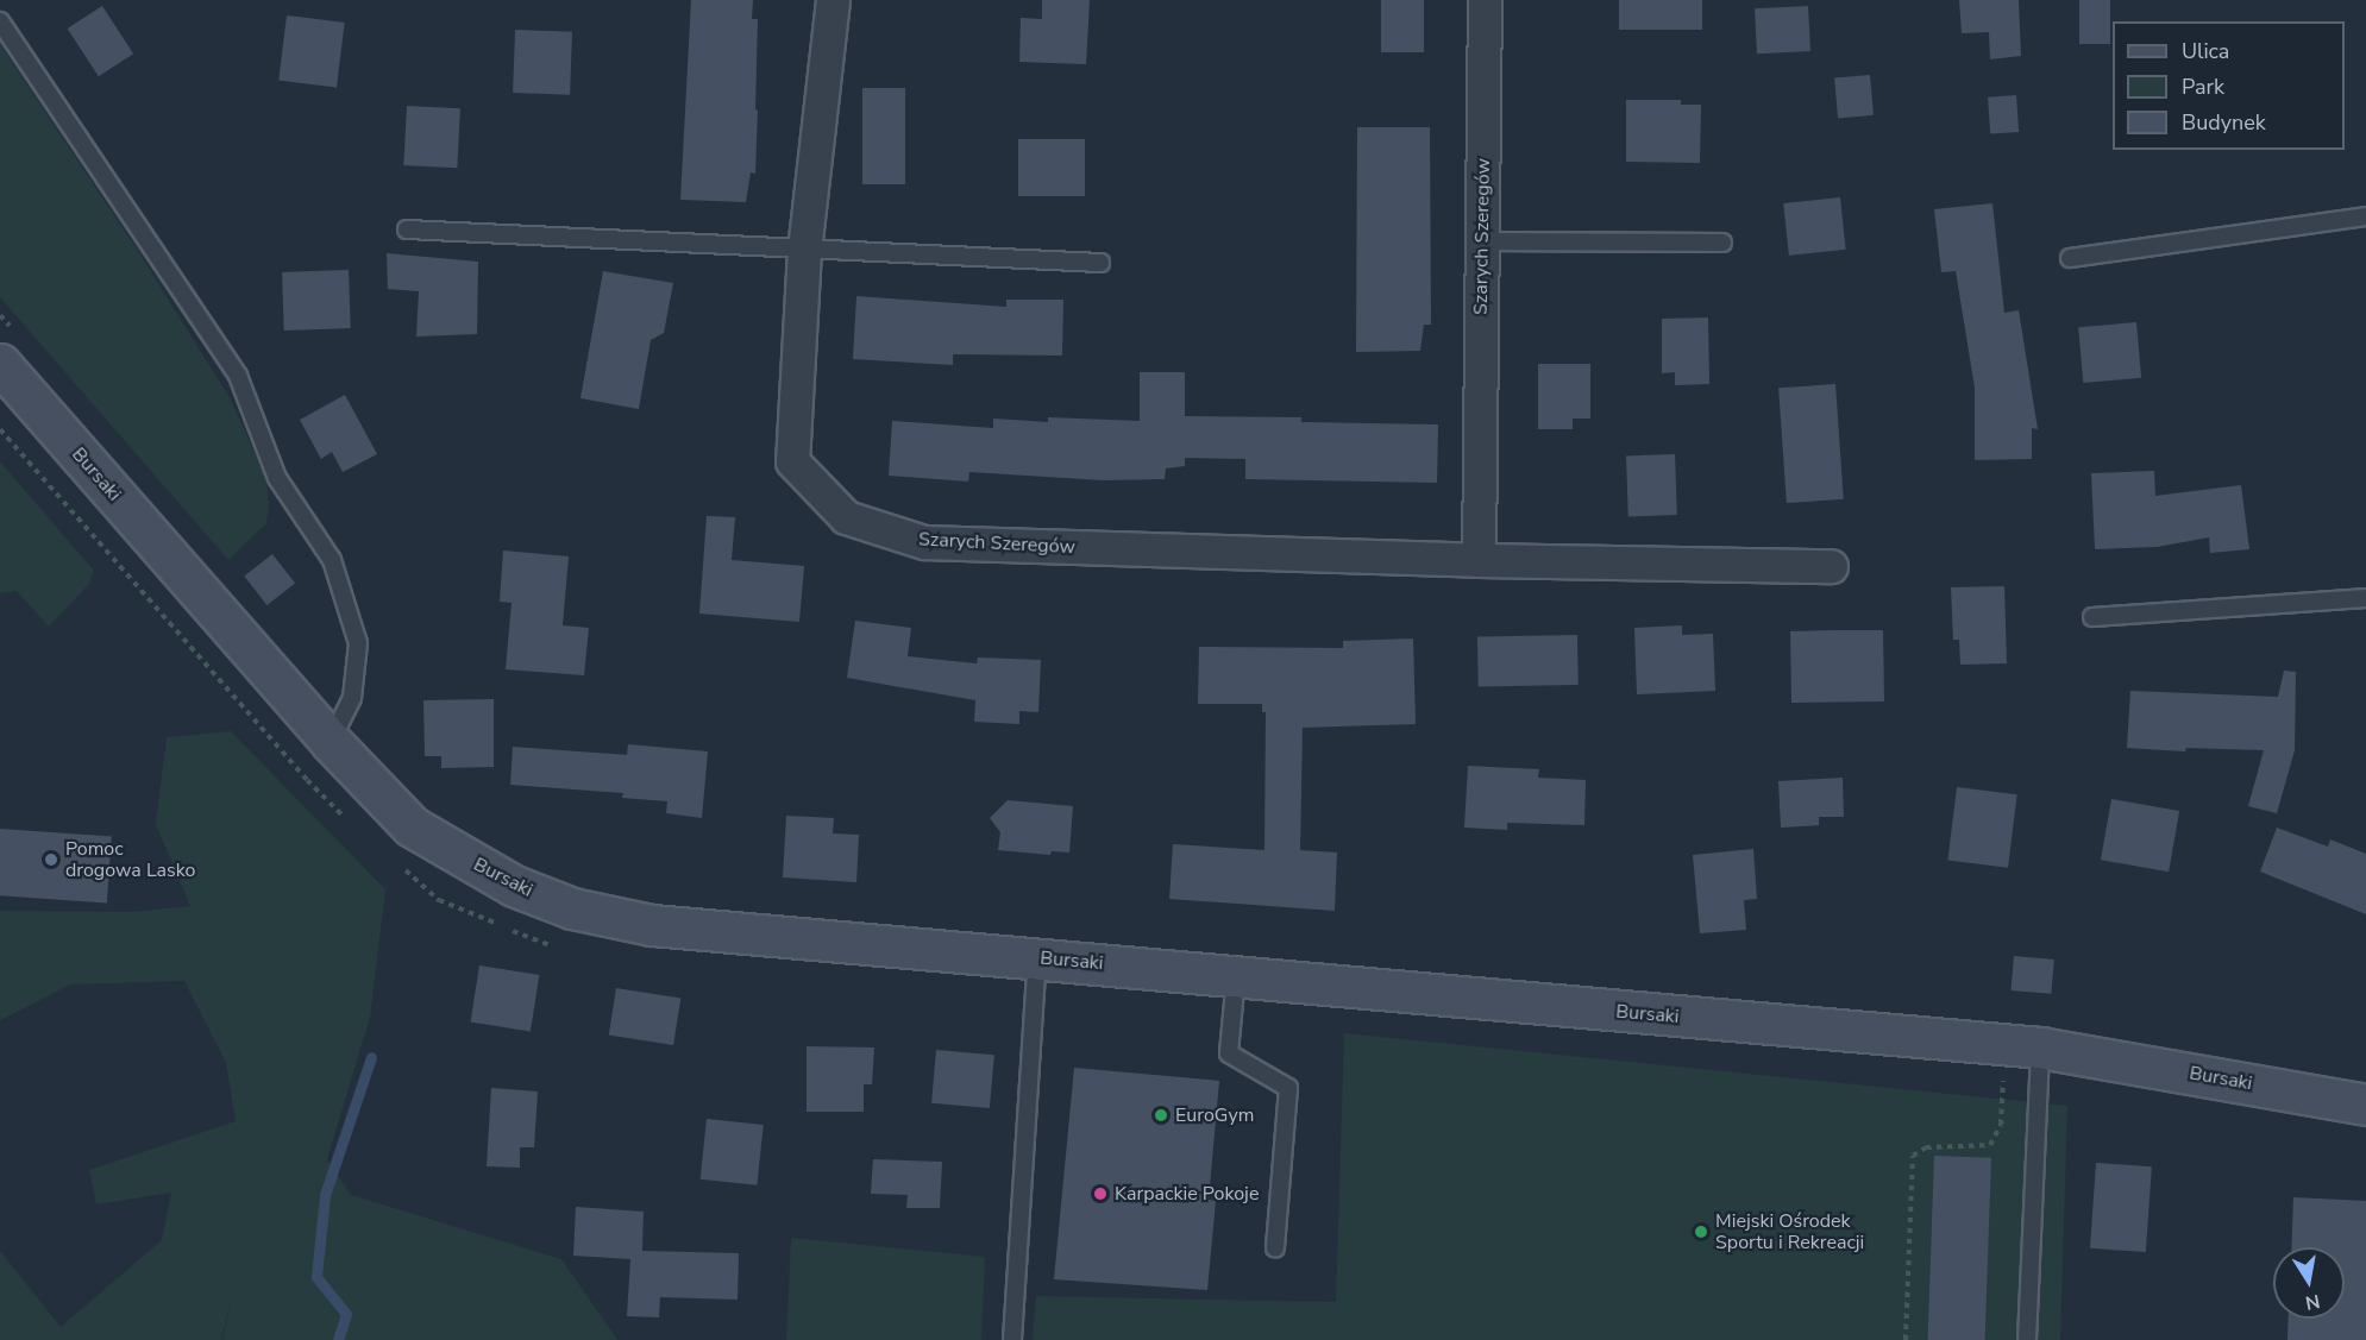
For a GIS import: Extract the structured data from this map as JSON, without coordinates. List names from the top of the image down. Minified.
{"streets":{"street":["Szarych Szeregów","Bursaki"]},"places":["Pomoc drogowa Lasko","EuroGym","Karpackie Pokoje","Miejski Ośrodek Sportu i Rekreacji"],"legend":["Ulica","Park","Budynek"],"north":"bottom"}
